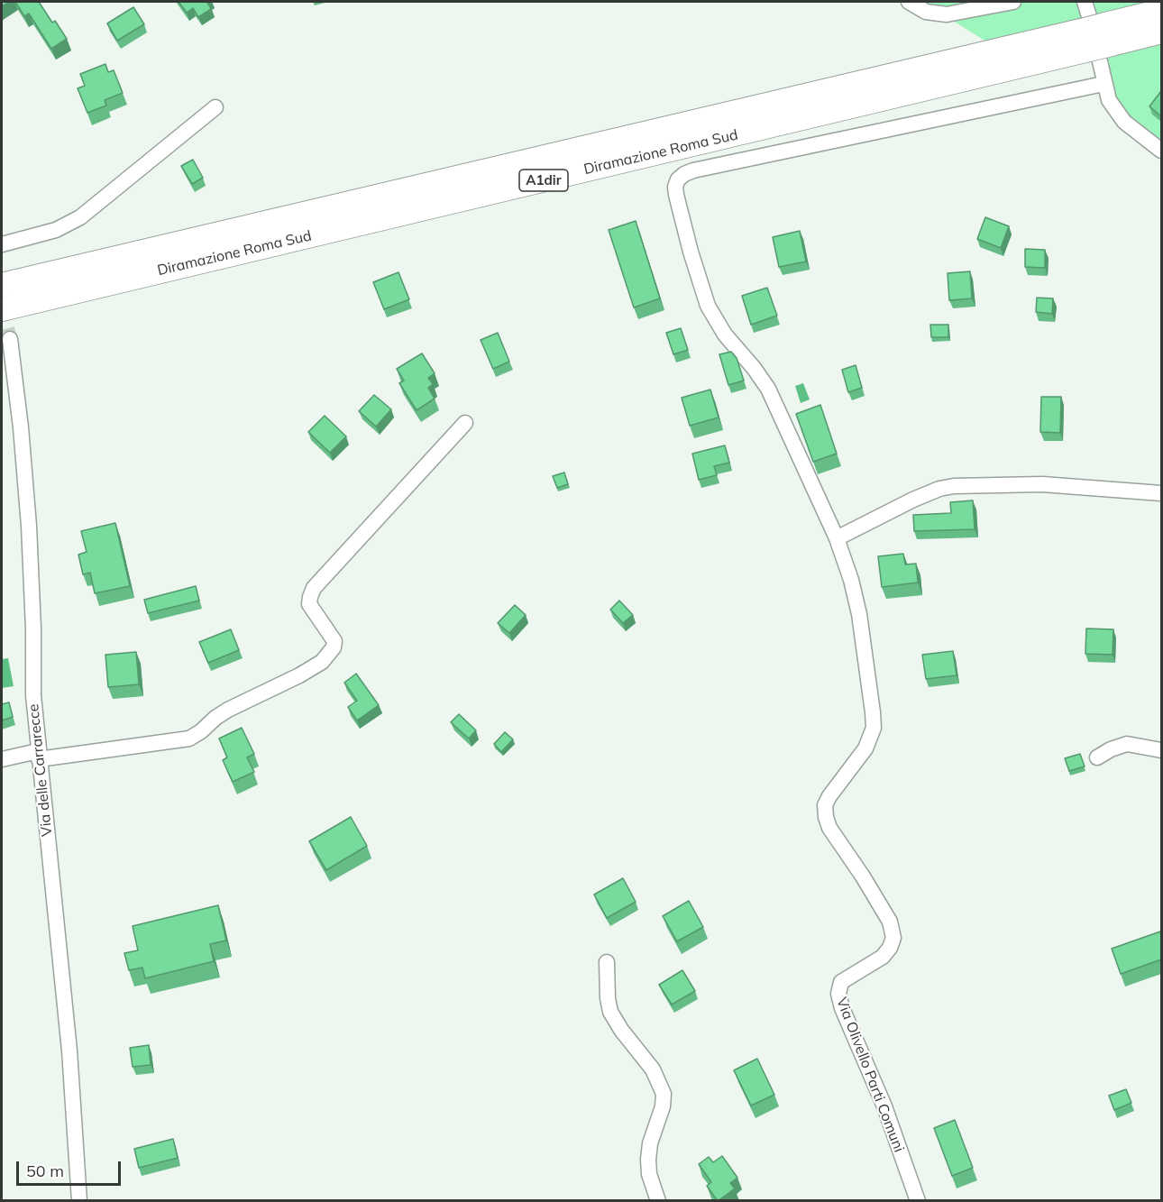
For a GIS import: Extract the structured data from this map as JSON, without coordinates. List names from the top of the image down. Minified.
{"streets":{"highway":["Diramazione Roma Sud","A1dir"],"street":["Via delle Carrarecce","Via Olivello Parti Comuni"]},"scale_bar":"50 m"}
